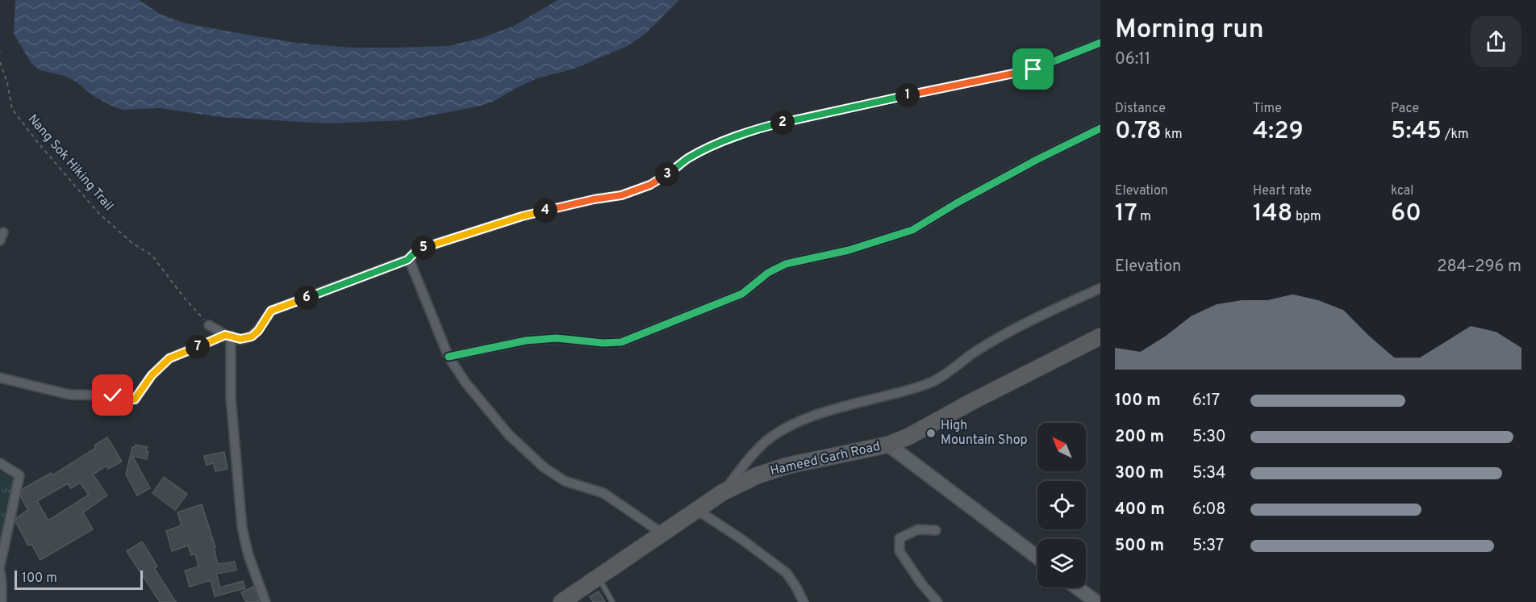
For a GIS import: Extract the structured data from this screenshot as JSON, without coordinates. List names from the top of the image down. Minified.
{"streets":{"highway":["Hameed Garh Road"],"path":["Nang Sok Hiking Trail"]},"places":["High Mountain Shop"],"scale_bar":"100 m","north":"top left","page":{"heading":["Morning run","06:11"],"stats":[["Distance","0.78 km"],["Time","4:29"],["Pace","5:45 /km"],["Elevation","17 m"],["Heart rate","148 bpm"],["kcal","60"]],"pins":["1","2","3","4","5","6","7"],"chart":["Elevation","284–296 m"],"list":[{"name":"100 m","note":"6:17"},{"name":"200 m","note":"5:30"},{"name":"300 m","note":"5:34"},{"name":"400 m","note":"6:08"},{"name":"500 m","note":"5:37"}],"scale":"100 m"}}
